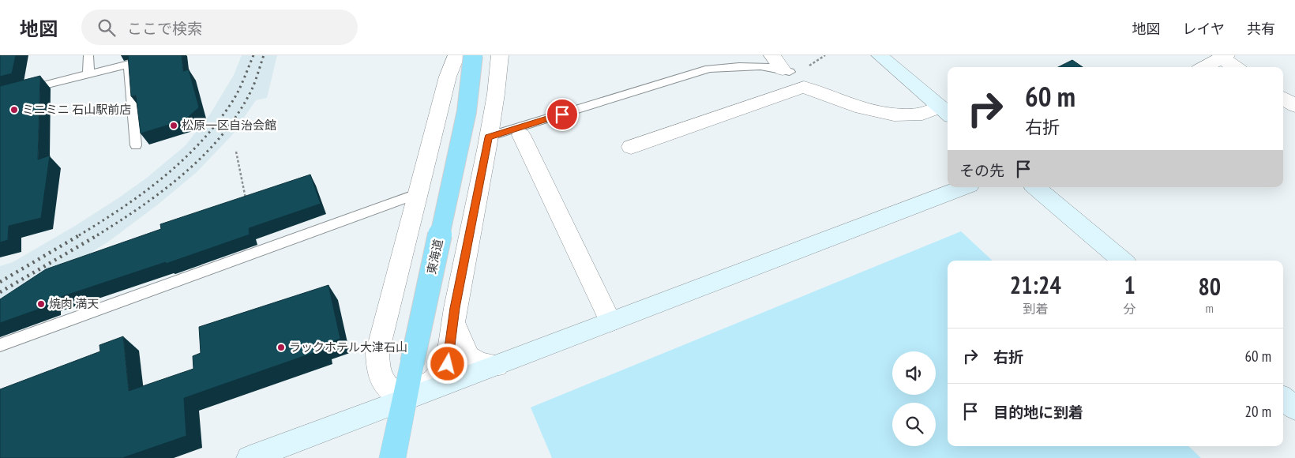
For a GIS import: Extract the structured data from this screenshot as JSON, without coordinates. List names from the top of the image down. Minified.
{"streets":{"highway":["東海道"]},"places":["ミニミニ 石山駅前店","松原一区自治会館","焼肉 満天","ラックホテル大津石山"],"page":{"header":"地図","search":"ここで検索","nav":["地図","レイヤ","共有"],"turn":["60 m","右折"],"then":"その先","eta":["21:24","到着","1","分","80","m"],"list":[{"name":"右折","value":"60 m"},{"name":"目的地に到着","value":"20 m"}]}}
